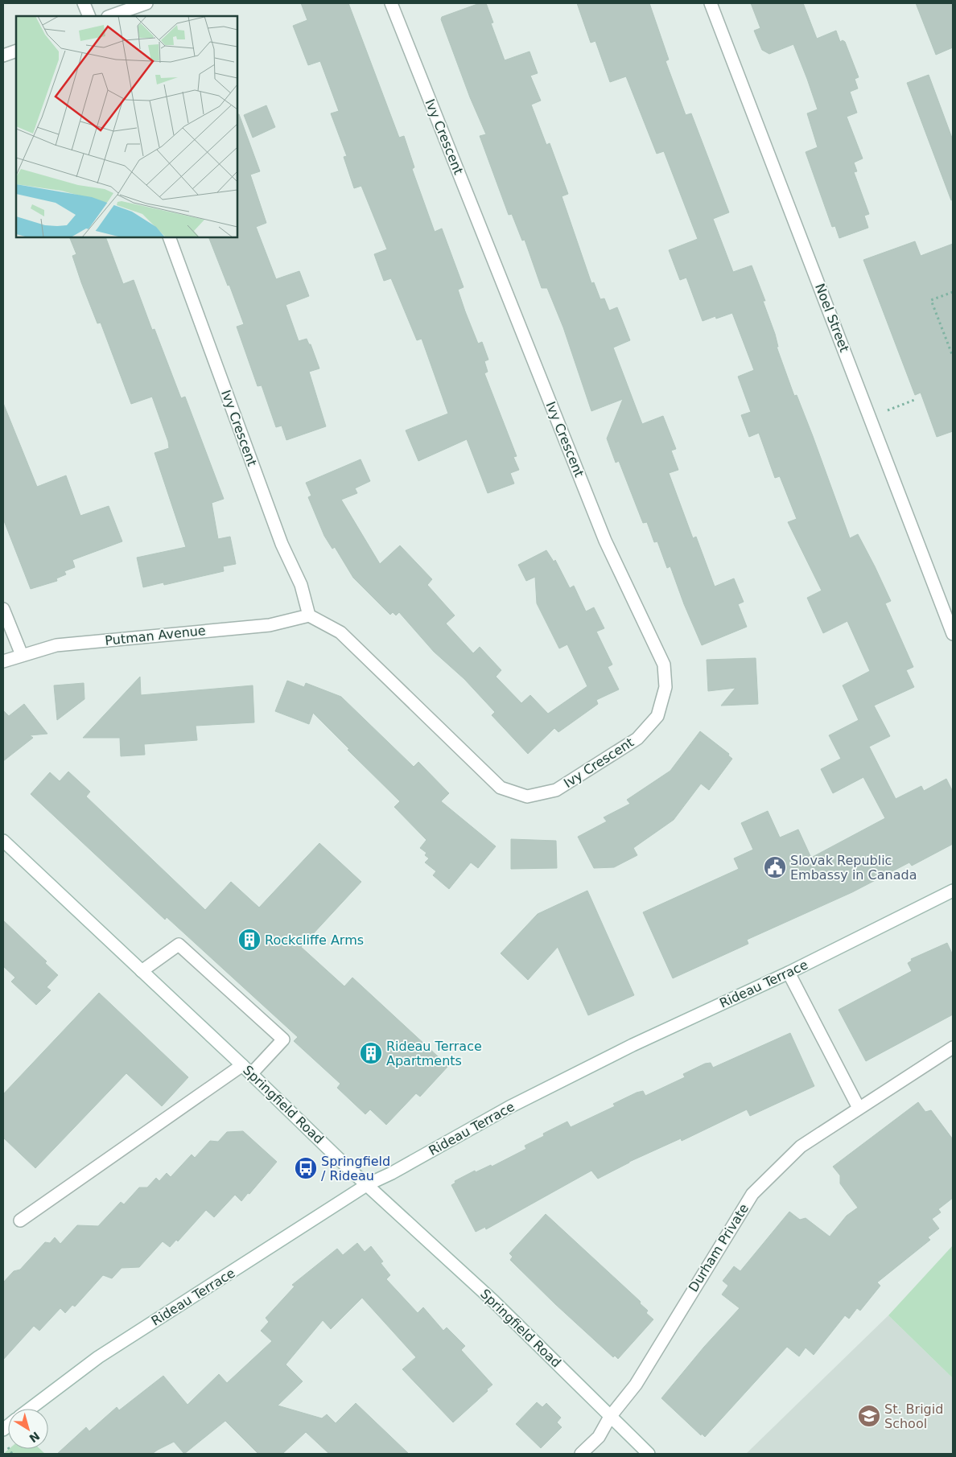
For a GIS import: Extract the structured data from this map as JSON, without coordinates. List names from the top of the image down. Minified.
{"streets":{"street":["Ivy Crescent","Noel Street","Putman Avenue","Rideau Terrace","Springfield Road","Durham Private"]},"crossings":[["Ivy Crescent","Putman Avenue"],["Rideau Terrace","Springfield Road"],["Springfield Road","Durham Private"]],"places":{"public building":["Slovak Republic Embassy in Canada"],"building":["Rockcliffe Arms","Rideau Terrace Apartments"],"bus stop":["Springfield / Rideau"],"school or university":["St. Brigid School"]},"north":"bottom right"}
